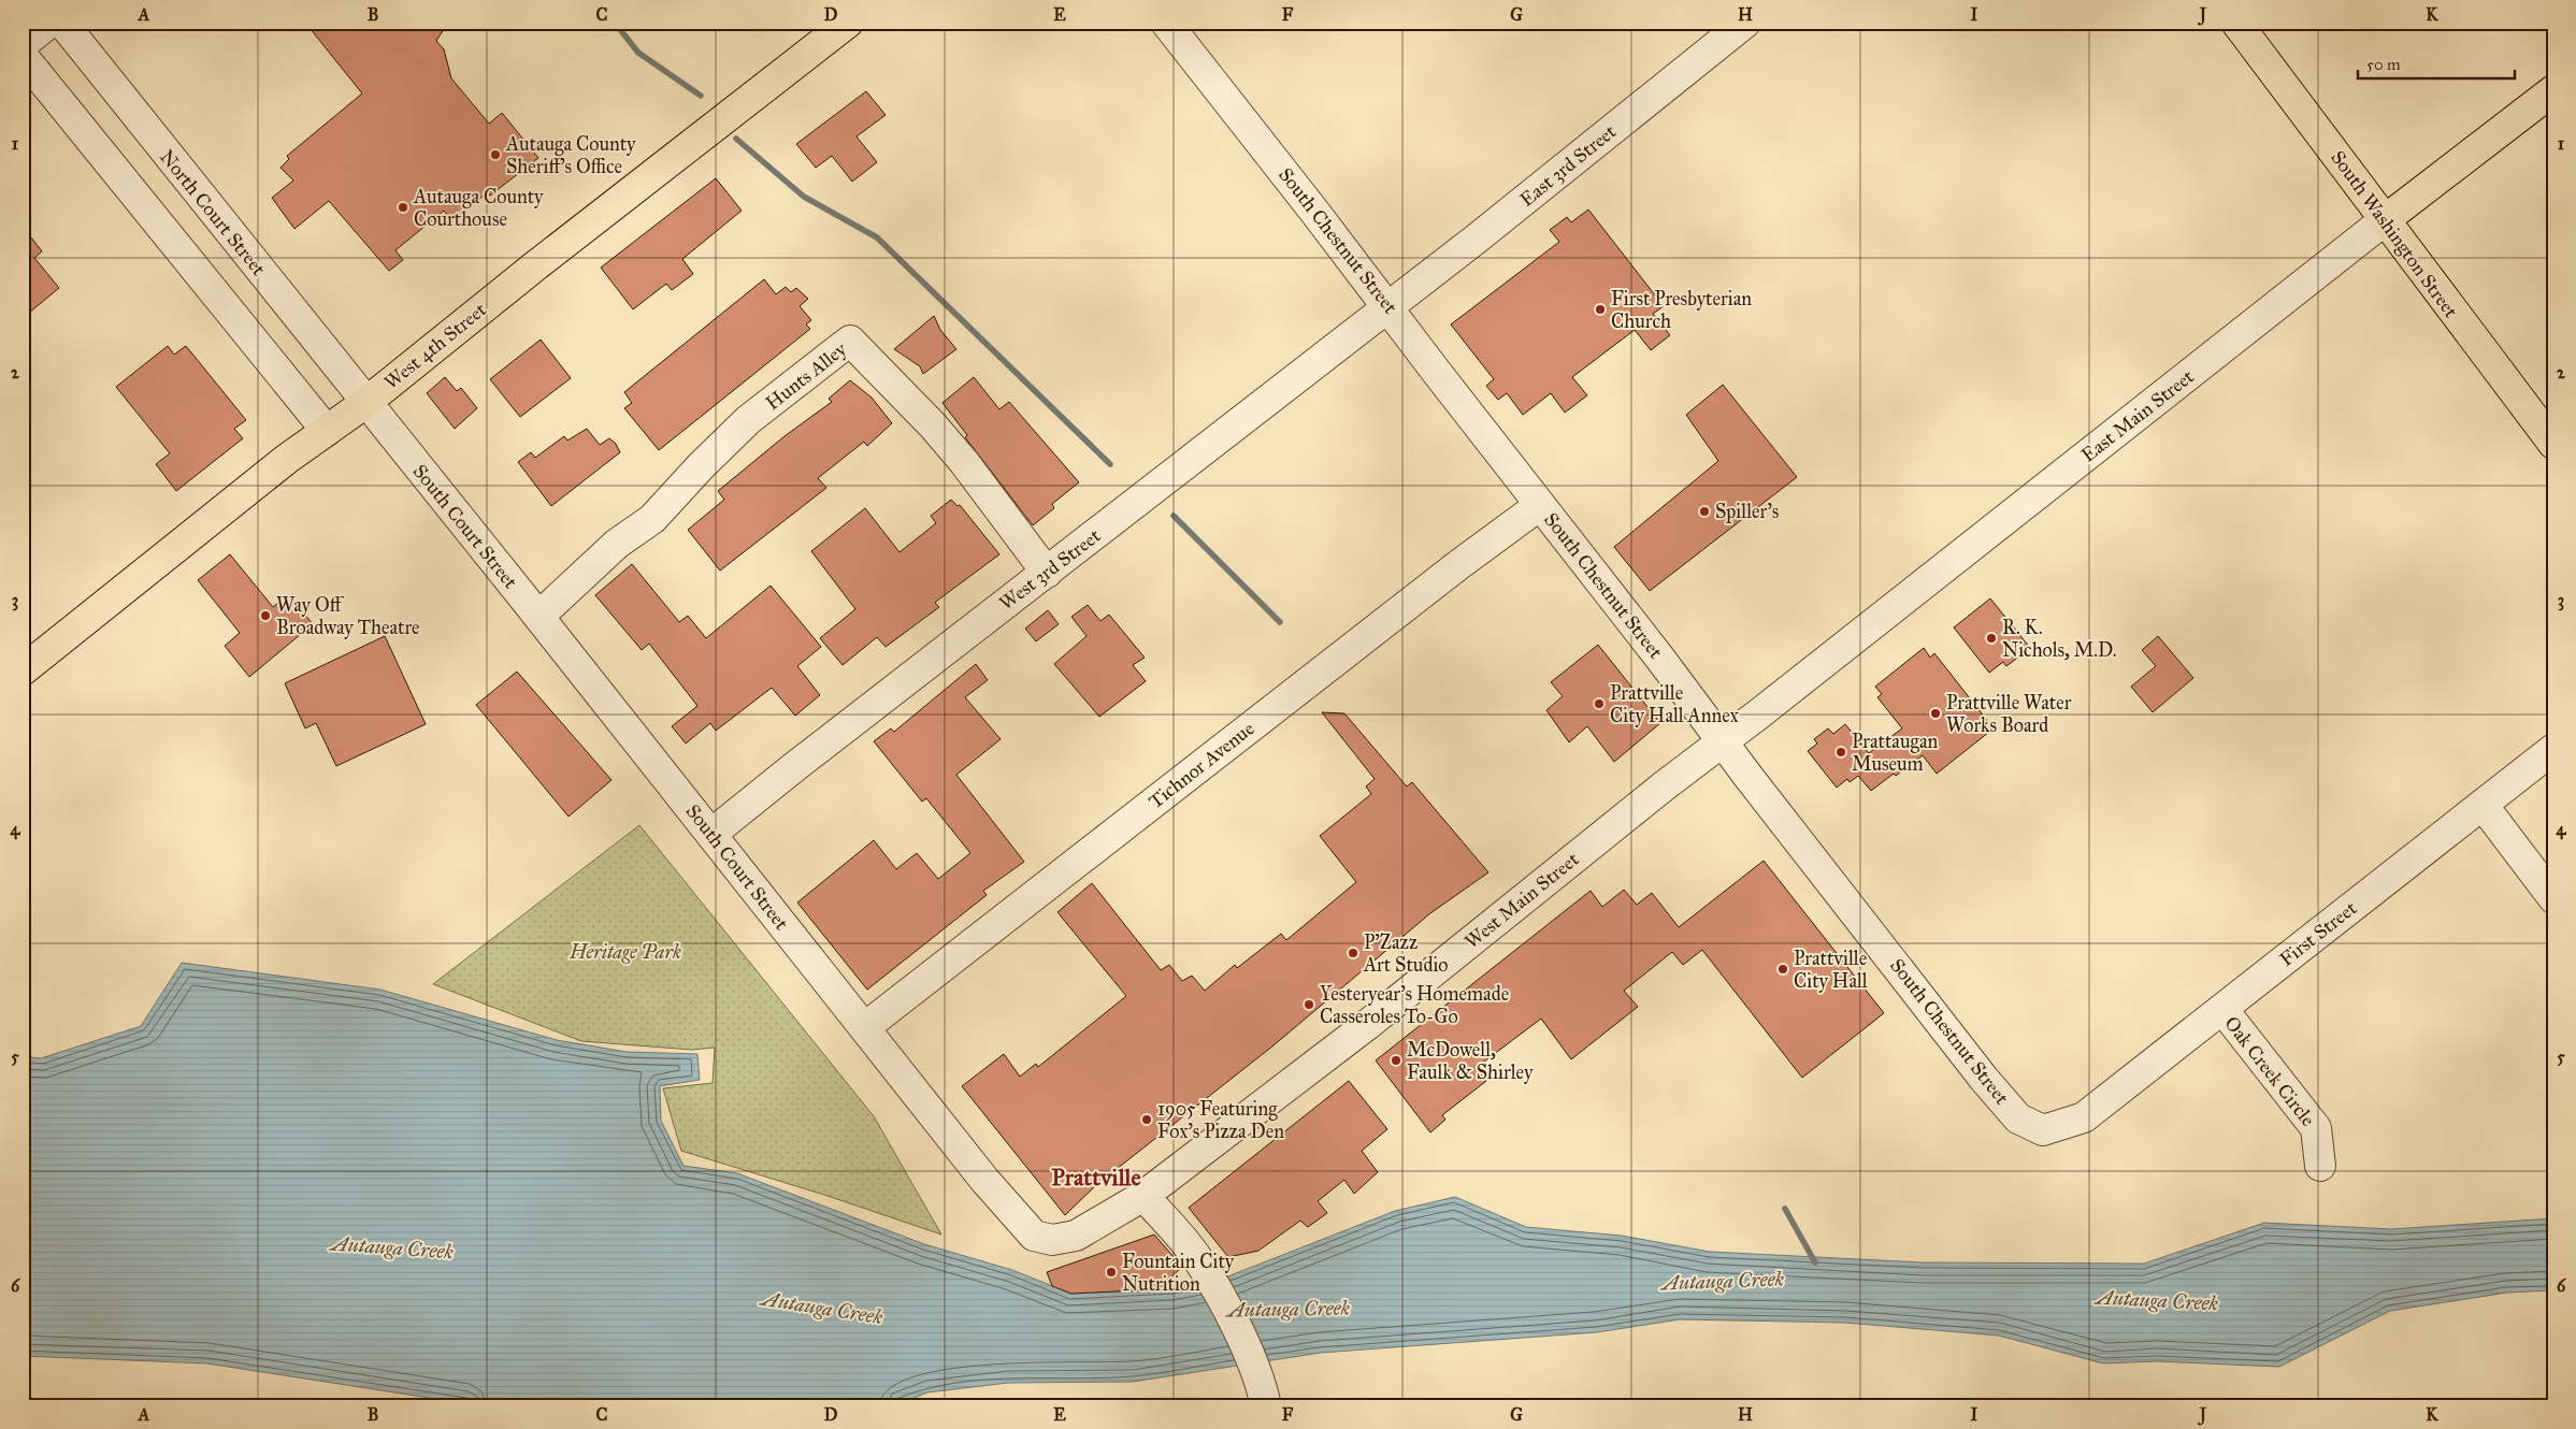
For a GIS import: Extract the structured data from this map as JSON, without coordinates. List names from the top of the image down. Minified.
{"streets":{"main road":["South Washington Street","West 4th Street","East Main Street"],"street":["East 3rd Street","North Court Street","South Chestnut Street","Hunts Alley","South Court Street","West 3rd Street","Tichnor Avenue","West Main Street","First Street","Oak Creek Circle"]},"crossings":[["East 3rd Street","South Chestnut Street"],["East 3rd Street","West 3rd Street"],["North Court Street","West 4th Street"],["North Court Street","South Court Street"],["South Washington Street","East Main Street"],["South Chestnut Street","East Main Street"],["South Chestnut Street","West 3rd Street"],["South Chestnut Street","Tichnor Avenue"],["South Chestnut Street","West Main Street"],["South Chestnut Street","First Street"],["West 4th Street","South Court Street"],["Hunts Alley","South Court Street"],["Hunts Alley","West 3rd Street"],["East Main Street","West Main Street"],["South Court Street","West 3rd Street"],["South Court Street","Tichnor Avenue"],["South Court Street","West Main Street"],["First Street","Oak Creek Circle"]],"districts":["Prattville"],"water":["Autauga Creek"],"parks":["Heritage Park"],"places":["Autauga County Sheriff's Office","Autauga County Courthouse","First Presbyterian Church","Spiller's","Way Off Broadway Theatre","R. K. Nichols, M.D.","Prattville City Hall Annex","Prattville Water Works Board","Prattaugan Museum","P'Zazz Art Studio","Prattville City Hall","Yesteryear's Homemade Casseroles To-Go","McDowell, Faulk & Shirley","1905 Featuring Fox's Pizza Den","Fountain City Nutrition"],"scale_bar":"50 m","grid":{"columns":["A","B","C","D","E","F","G","H","I","J","K"],"rows":["1","2","3","4","5","6"]}}
